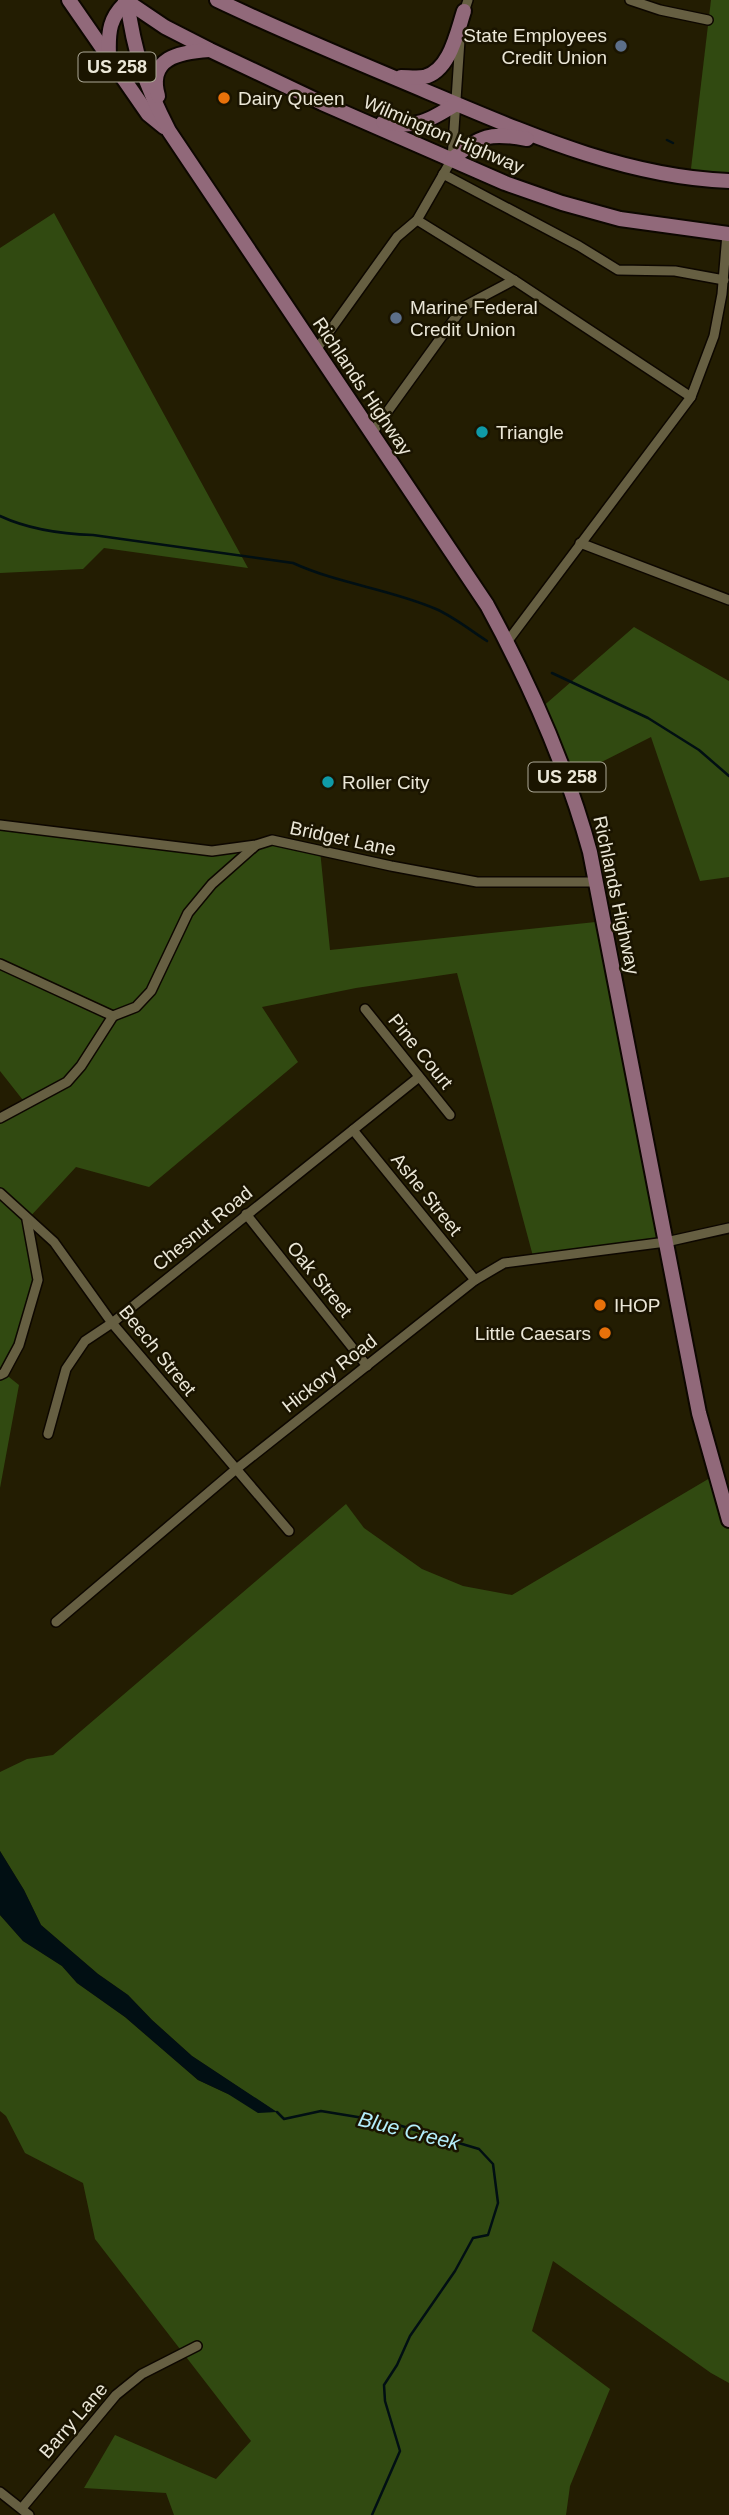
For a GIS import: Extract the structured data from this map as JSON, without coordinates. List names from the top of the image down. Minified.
{"streets":{"main road":["US 258","Wilmington Highway","Richlands Highway"],"street":["Bridget Lane","Pine Court","Ashe Street","Chesnut Road","Oak Street","Beech Street","Hickory Road","Barry Lane"]},"crossings":[["Wilmington Highway","Richlands Highway"],["Richlands Highway","Bridget Lane"],["Richlands Highway","Hickory Road"],["Pine Court","Chesnut Road"],["Ashe Street","Chesnut Road"],["Ashe Street","Hickory Road"],["Chesnut Road","Oak Street"],["Chesnut Road","Beech Street"],["Oak Street","Hickory Road"],["Beech Street","Hickory Road"]],"water":["Blue Creek"],"places":["State Employees Credit Union","Dairy Queen","Marine Federal Credit Union","Triangle","Roller City","IHOP","Little Caesars"]}
